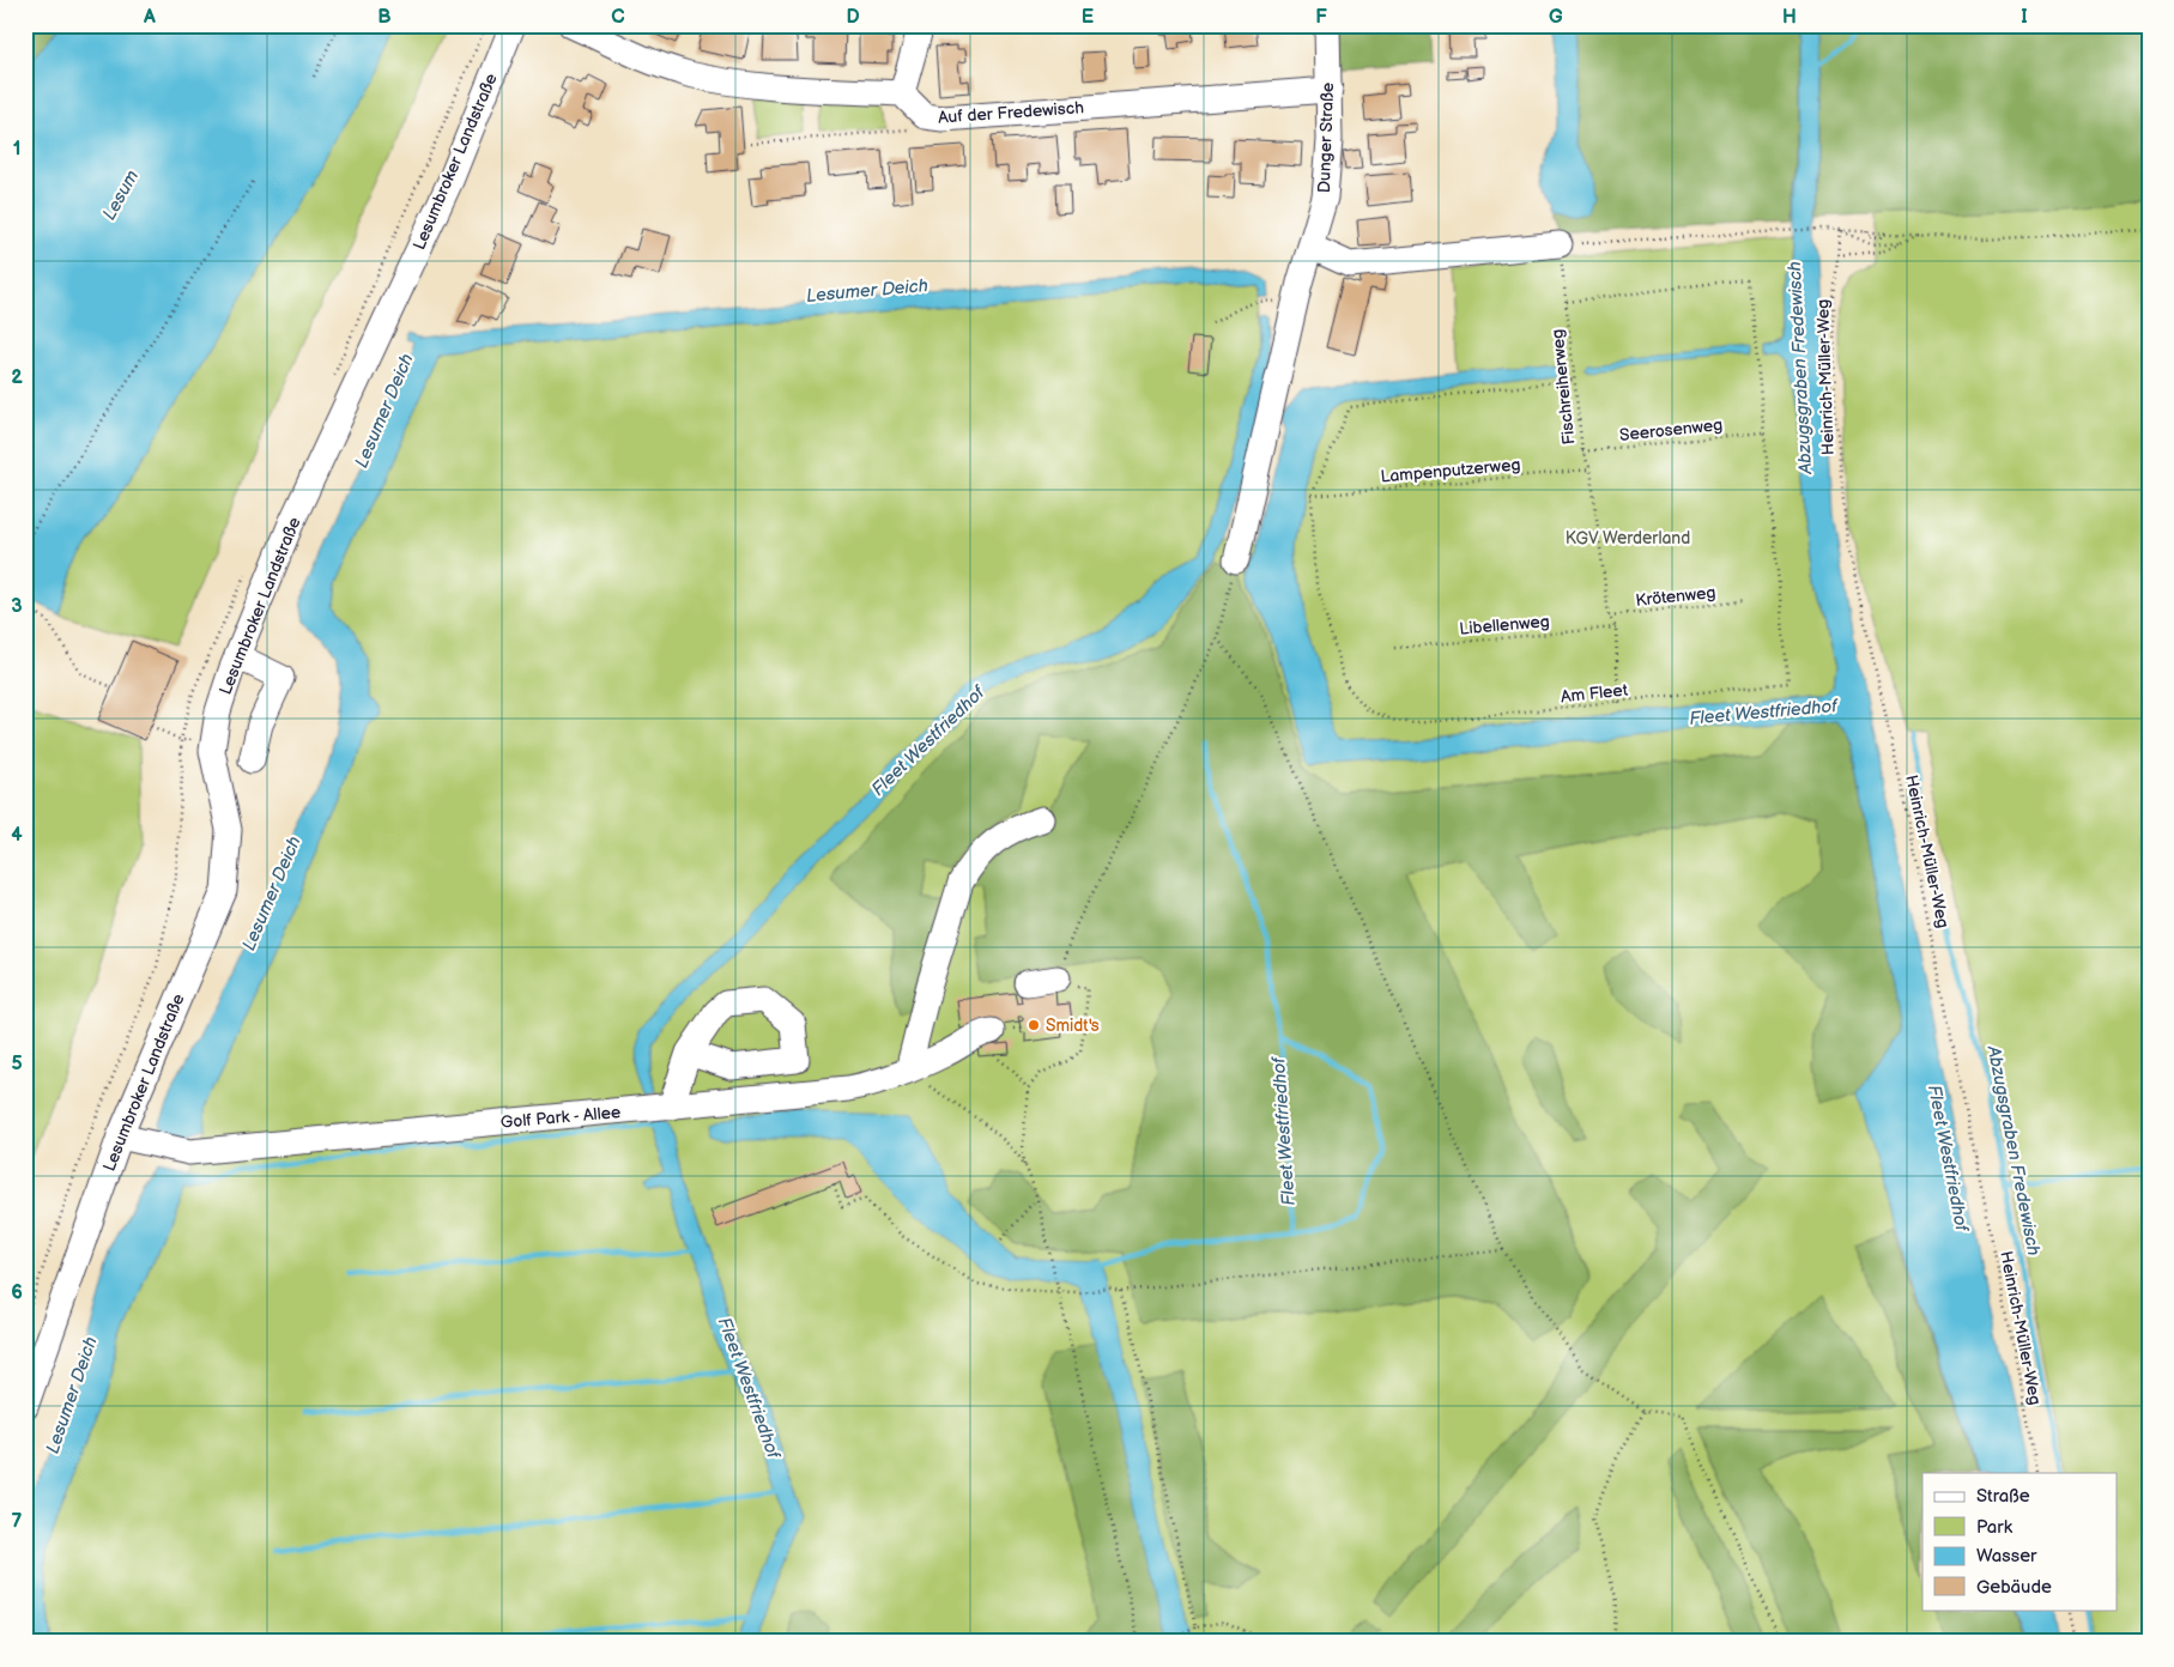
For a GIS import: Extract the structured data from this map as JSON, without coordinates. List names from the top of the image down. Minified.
{"streets":{"street":["Auf der Fredewisch","Dunger Straße","Lesumbroker Landstraße","Golf Park - Allee"],"path":["Heinrich-Müller-Weg","Fischreiherweg","Seerosenweg","Lampenputzerweg","Krötenweg","Libellenweg","Am Fleet"]},"crossings":[["Auf der Fredewisch","Dunger Straße"],["Lesumbroker Landstraße","Golf Park - Allee"],["Fischreiherweg","Seerosenweg"],["Fischreiherweg","Lampenputzerweg"],["Fischreiherweg","Krötenweg"],["Fischreiherweg","Libellenweg"],["Fischreiherweg","Am Fleet"],["Seerosenweg","Am Fleet"],["Lampenputzerweg","Am Fleet"]],"water":["Lesum","Lesumer Deich","Abzugsgraben Fredewisch","Fleet Westfriedhof"],"parks":["KGV Werderland"],"places":["Smidt's"],"legend":["Straße","Park","Wasser","Gebäude"],"grid":{"columns":["A","B","C","D","E","F","G","H","I"],"rows":["1","2","3","4","5","6","7"]}}
